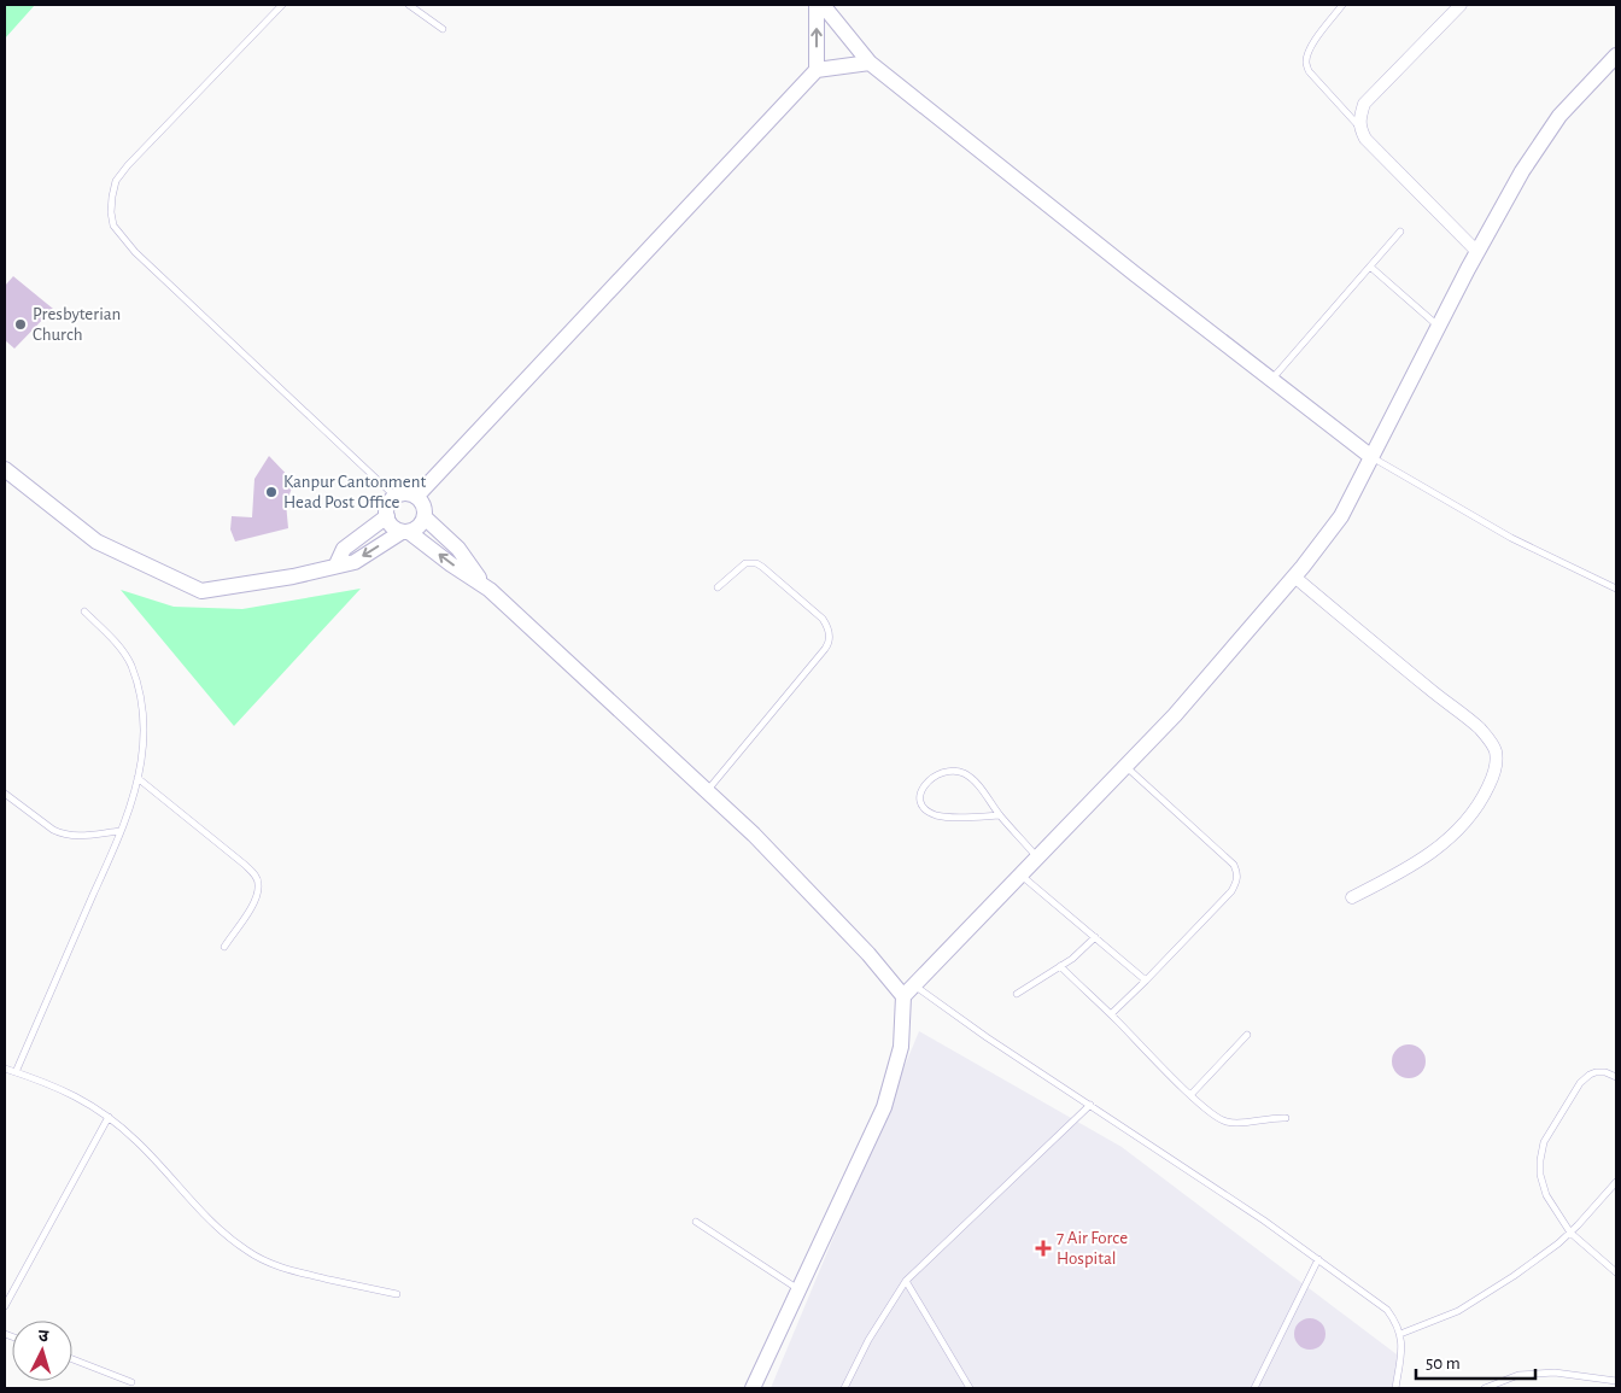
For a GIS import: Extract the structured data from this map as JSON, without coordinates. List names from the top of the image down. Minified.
{"places":{"other":["Presbyterian Church","Kanpur Cantonment Head Post Office"],"health":["7 Air Force Hospital"]},"scale_bar":"50 m","north":"top"}
